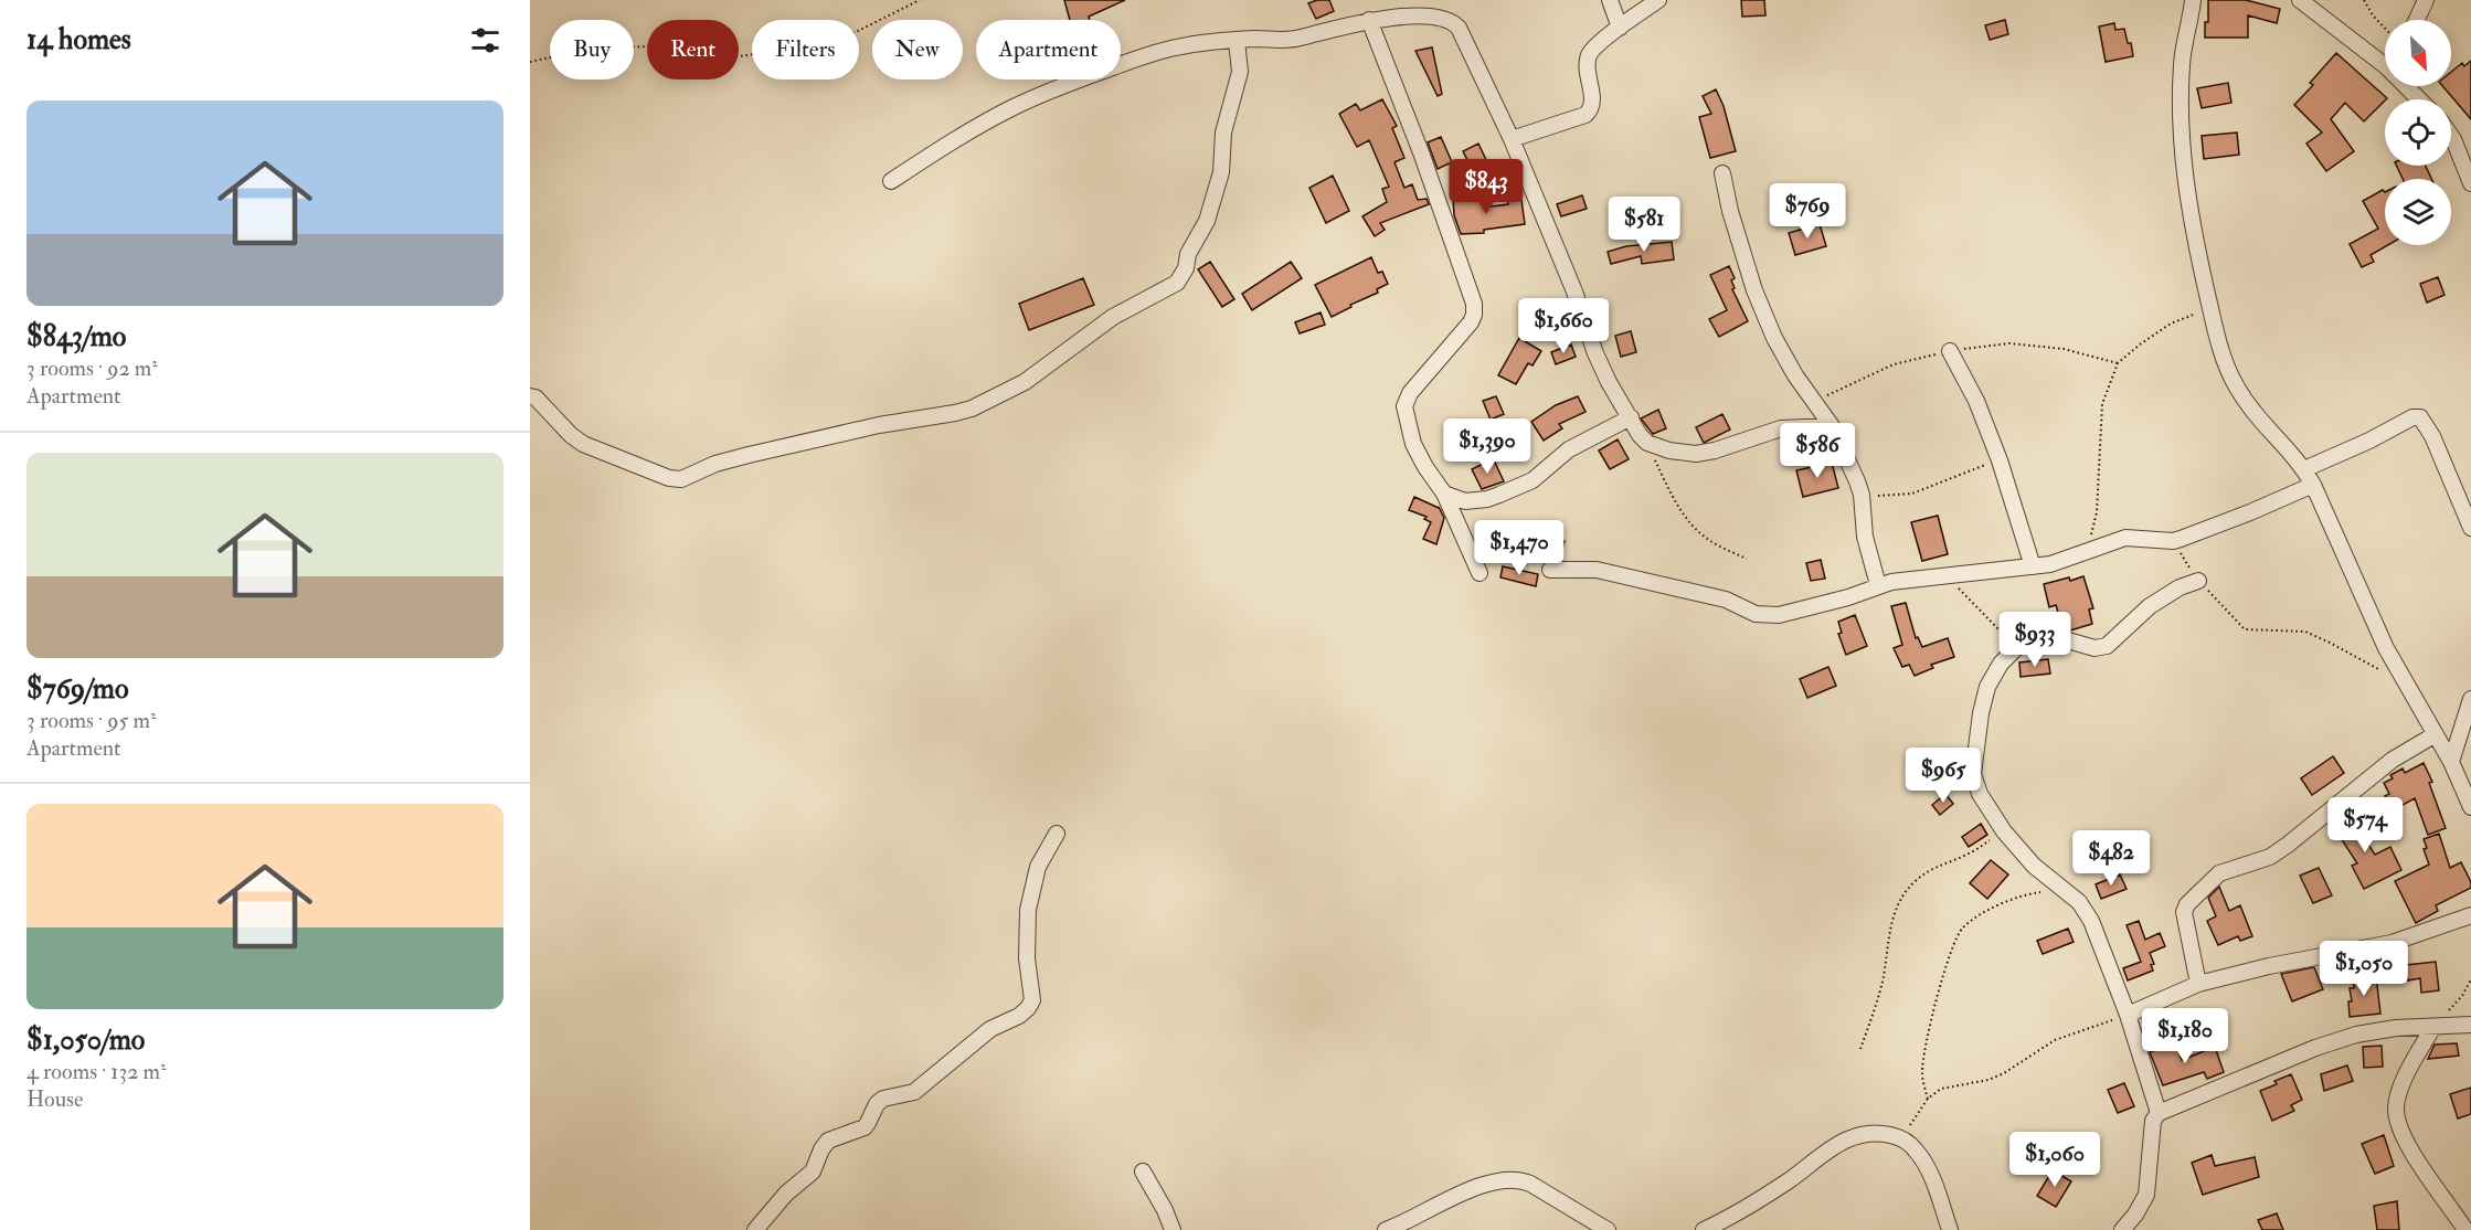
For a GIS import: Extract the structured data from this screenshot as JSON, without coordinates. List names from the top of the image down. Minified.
{"north":"bottom right","page":{"heading":"14 homes","chip":["Buy","Rent","Filters","New","Apartment"],"list":[{"name":"$843/mo","note":"3 rooms · 92 m² · Apartment"},{"name":"$769/mo","note":"3 rooms · 95 m² · Apartment"},{"name":"$1,050/mo","note":"4 rooms · 132 m² · House"}],"price":["$843","$769","$581","$1,660","$1,390","$586","$1,470","$933","$965","$574","$482","$1,050","$1,180","$1,060"]}}
